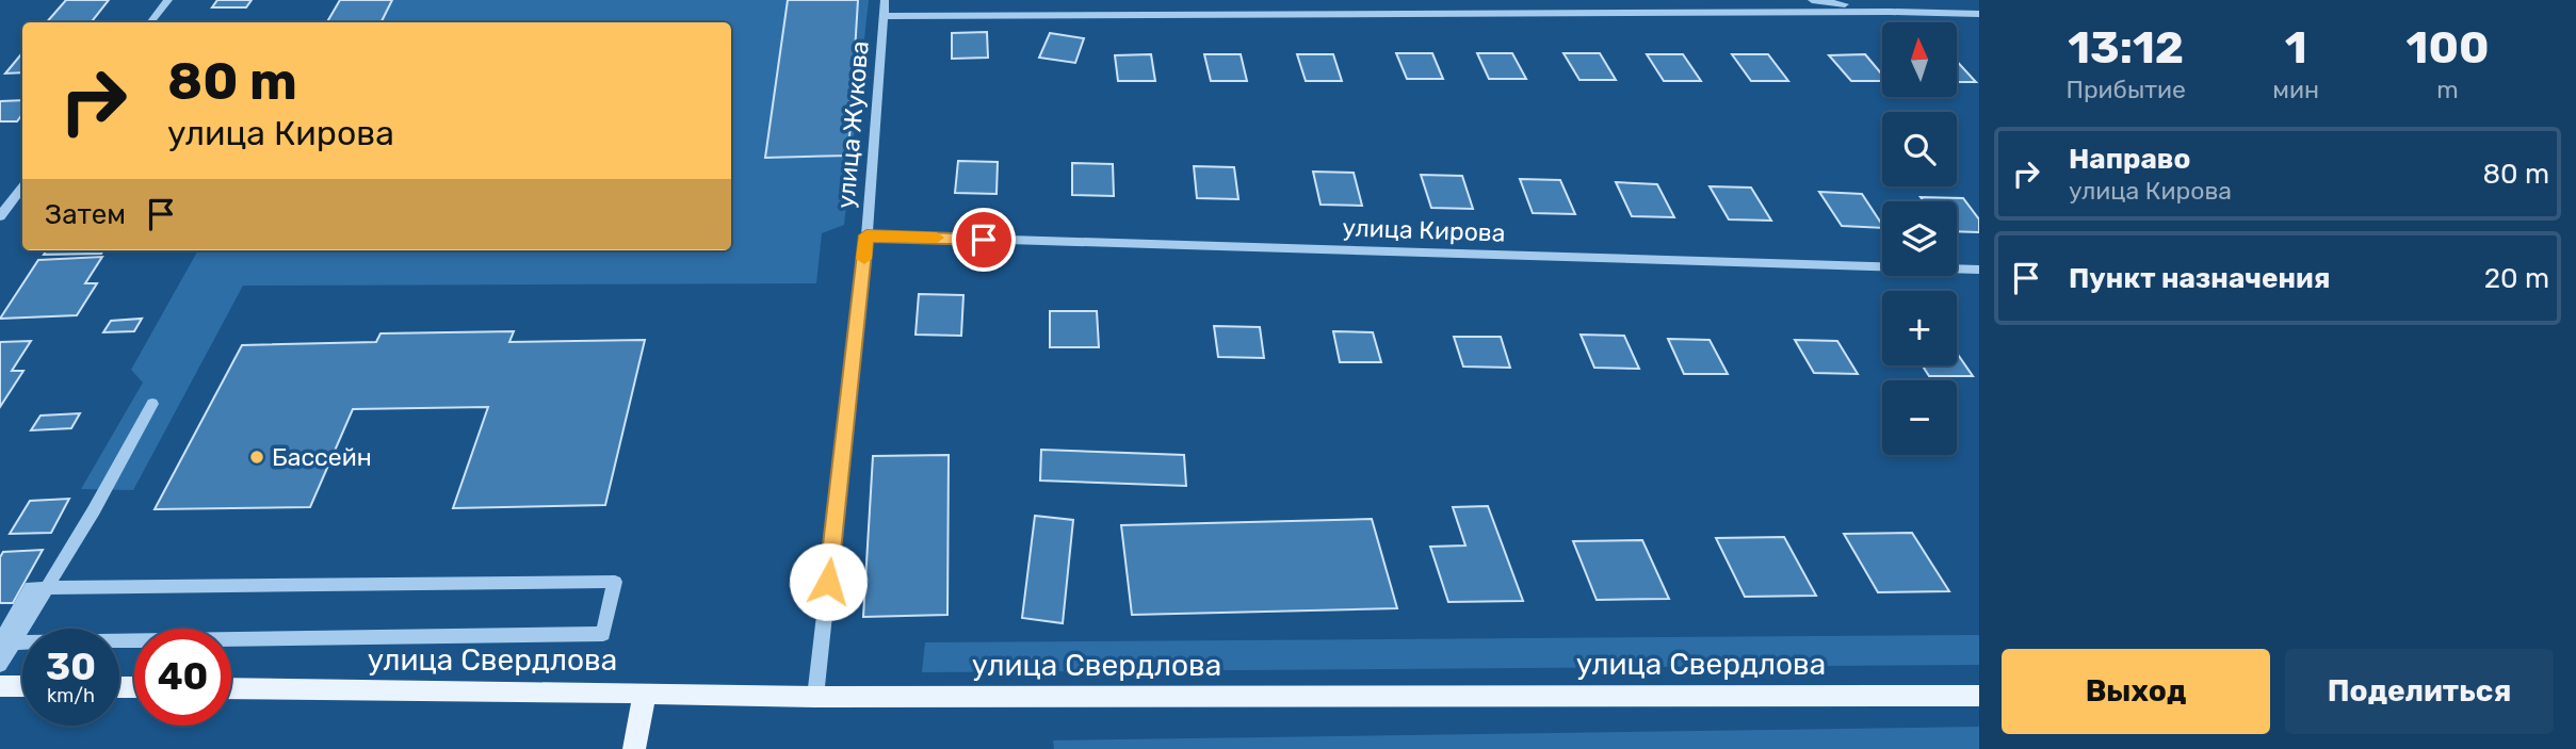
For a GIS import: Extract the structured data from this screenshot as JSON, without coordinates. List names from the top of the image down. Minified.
{"streets":{"main road":["улица Свердлова"],"street":["улица Жукова","улица Кирова"]},"crossings":[["улица Жукова","улица Кирова"],["улица Жукова","улица Свердлова"]],"places":["Бассейн"],"north":"top","page":{"eta":["13:12","Прибытие","1","мин","100","m"],"map_buttons":["+","−"],"turn":["80 m","улица Кирова"],"list":[{"name":"Направо","note":"улица Кирова","value":"80 m"},{"name":"Пункт назначения","value":"20 m"}],"then":"Затем","speed":"30 km/h","limit":"40","buttons":["Выход","Поделиться"]}}
